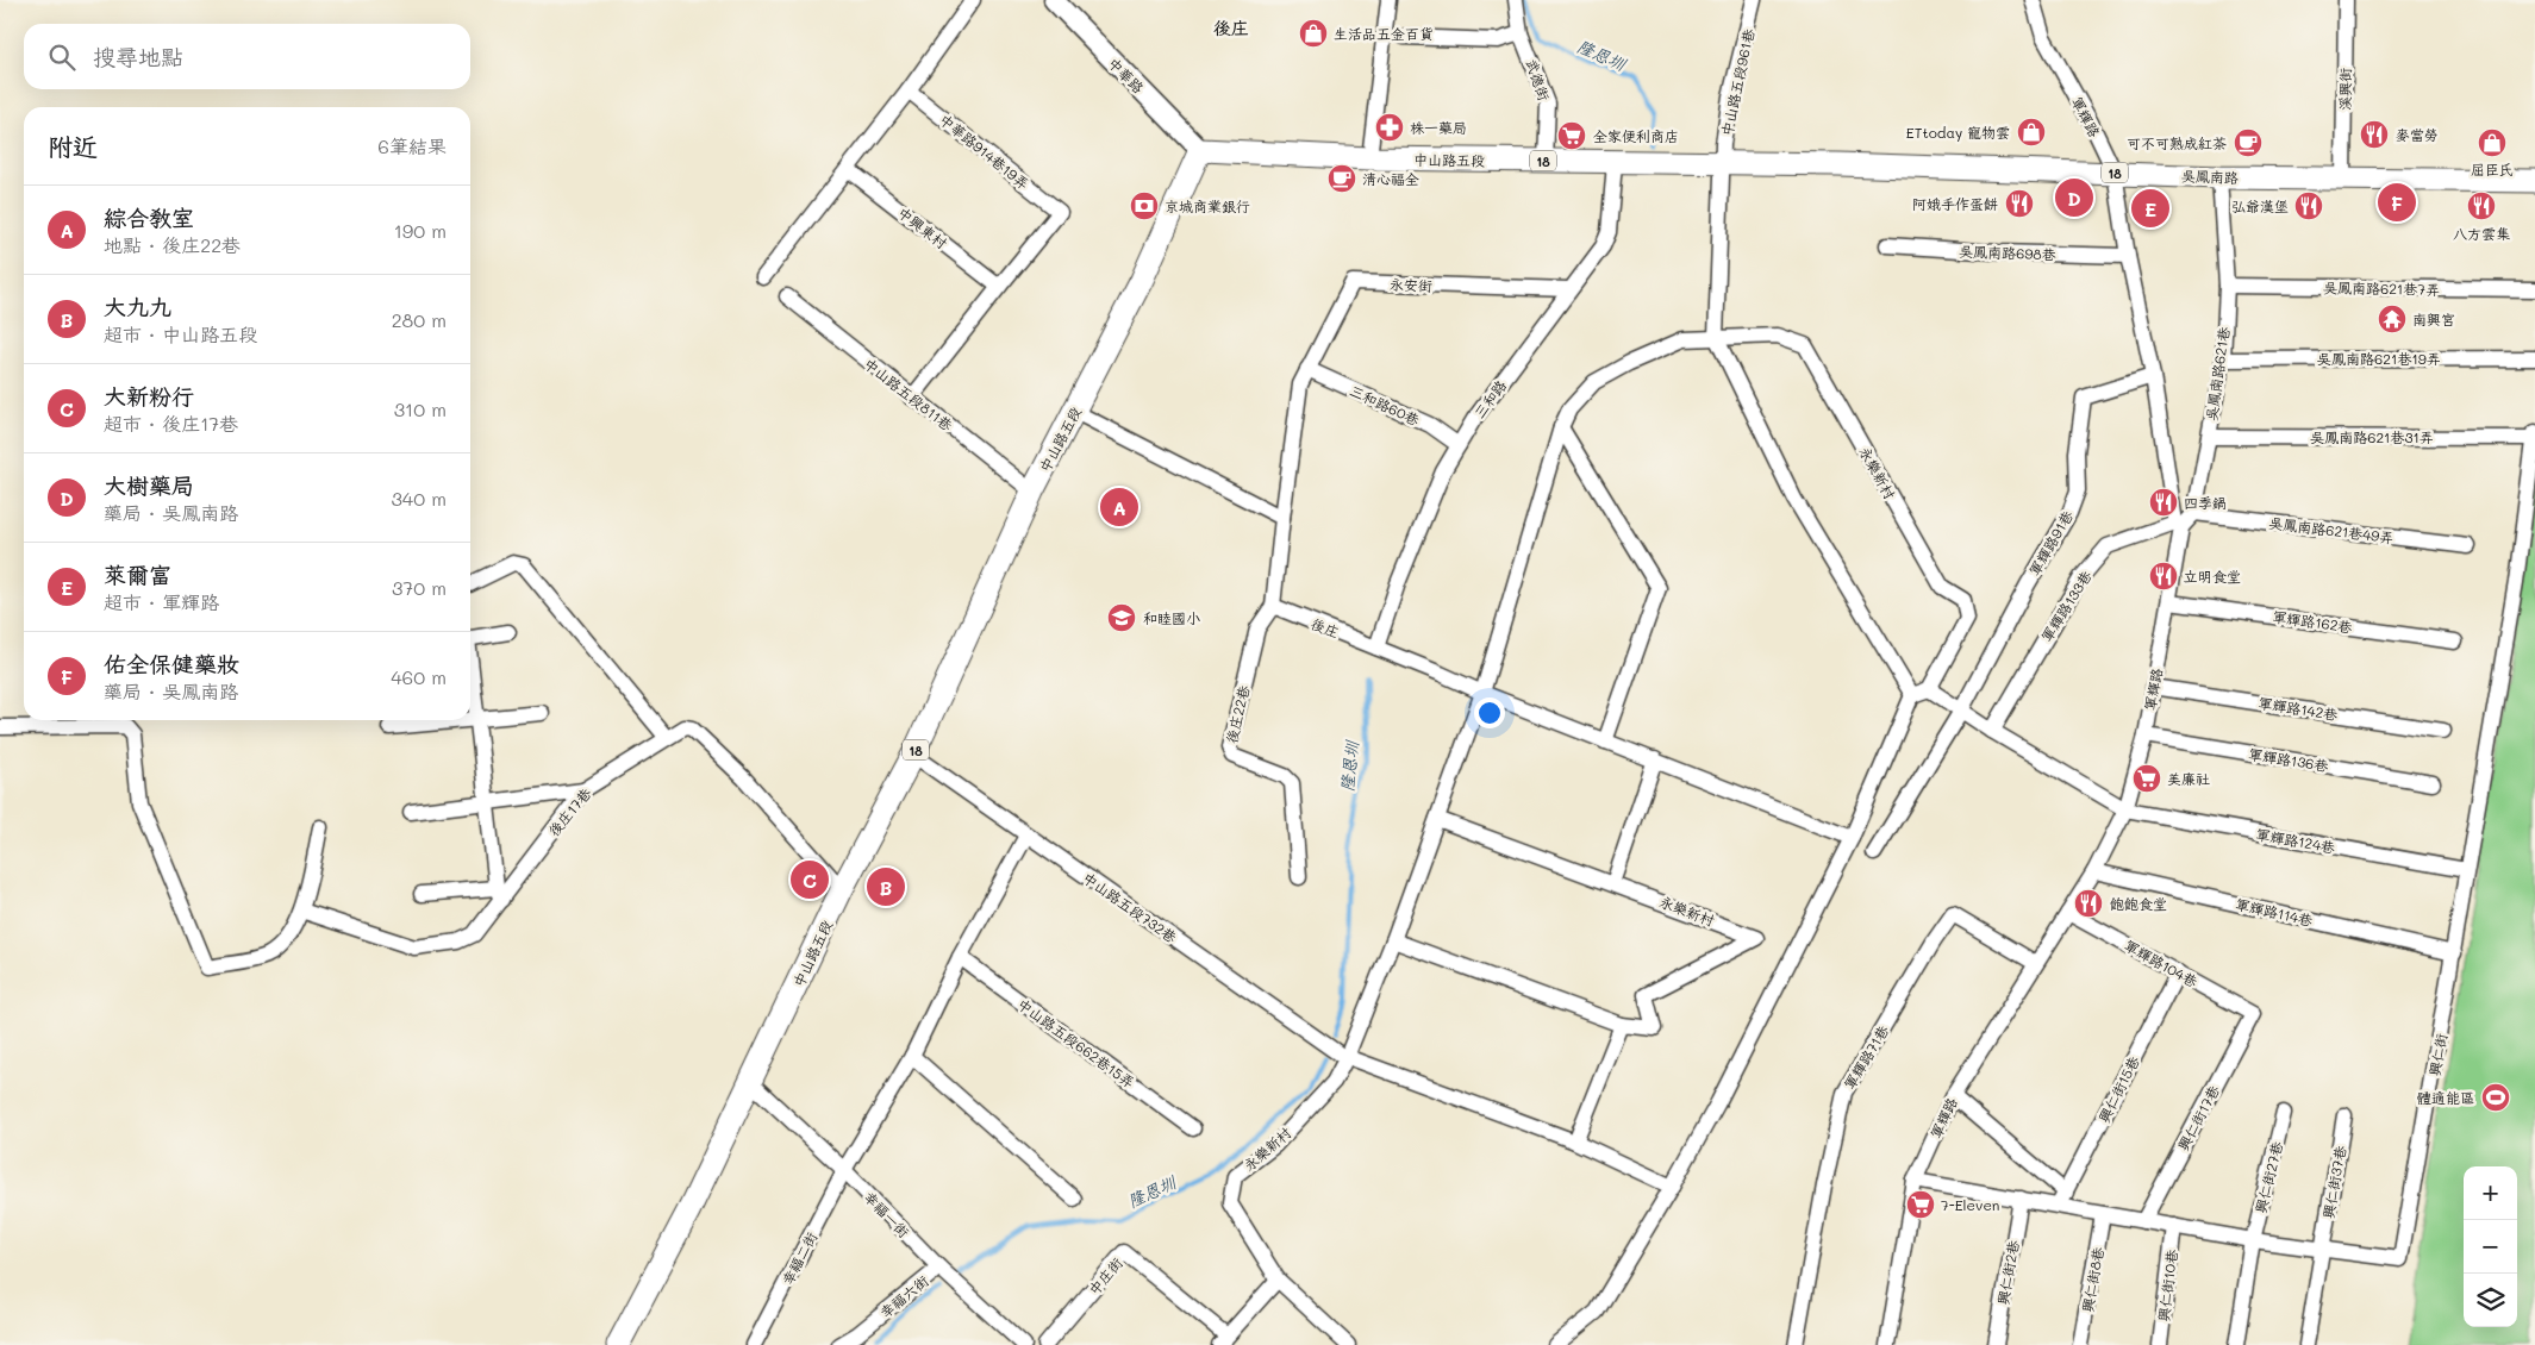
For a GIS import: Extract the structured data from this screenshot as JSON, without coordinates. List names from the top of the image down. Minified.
{"streets":{"main road":["中華路","中山路五段","18","吳鳳南路"],"street":["武德街","中山路五段961巷","溪興街","軍輝路","中華路914巷19弄","中興東村","吳鳳南路698巷","永安街","吳鳳南路621巷7弄","吳鳳南路621巷19弄","吳鳳南路621巷","中山路五段811巷","三和路","三和路60巷","吳鳳南路621巷31弄","永樂新村","吳鳳南路621巷49弄","軍輝路91巷","軍輝路133巷","軍輝路162巷","後庄","軍輝路142巷","後庄22巷","軍輝路136巷","後庄17巷","軍輝路124巷","中山路五段732巷","軍輝路114巷","軍輝路104巷","中山路五段662巷15弄","興仁街","軍輝路71巷","興仁街15巷","興仁街17巷","興仁街27巷","興仁街37巷","幸福一街","幸福二街","興仁街2巷","中庄街","興仁街8巷","興仁街10巷","幸福六街"]},"crossings":[["中華路","中山路五段"],["武德街","中山路五段"],["中山路五段961巷","中山路五段"],["溪興街","吳鳳南路"],["軍輝路","吳鳳南路"],["軍輝路","吳鳳南路698巷"],["軍輝路","軍輝路91巷"],["軍輝路","軍輝路133巷"],["軍輝路","軍輝路162巷"],["軍輝路","軍輝路142巷"],["軍輝路","軍輝路136巷"],["軍輝路","軍輝路124巷"],["軍輝路","軍輝路114巷"],["軍輝路","軍輝路104巷"],["軍輝路","興仁街"],["軍輝路","軍輝路71巷"],["中華路914巷19弄","中興東村"],["中山路五段","吳鳳南路"],["中山路五段","中山路五段811巷"],["中山路五段","三和路"],["中山路五段","後庄17巷"],["中山路五段","中山路五段732巷"],["中山路五段","幸福一街"],["吳鳳南路","吳鳳南路621巷"],["永安街","三和路"],["永安街","三和路60巷"],["永安街","後庄22巷"],["吳鳳南路621巷7弄","吳鳳南路621巷"],["吳鳳南路621巷19弄","吳鳳南路621巷"],["吳鳳南路621巷","吳鳳南路621巷31弄"],["吳鳳南路621巷","吳鳳南路621巷49弄"],["三和路","三和路60巷"],["三和路","後庄"],["三和路60巷","後庄22巷"],["吳鳳南路621巷31弄","興仁街"],["永樂新村","中山路五段732巷"],["後庄","後庄22巷"],["軍輝路124巷","興仁街"],["軍輝路114巷","興仁街"],["軍輝路104巷","興仁街15巷"],["軍輝路104巷","興仁街17巷"],["興仁街","興仁街15巷"],["興仁街","興仁街17巷"],["興仁街","興仁街27巷"],["興仁街","興仁街37巷"],["興仁街","興仁街2巷"],["興仁街","興仁街8巷"],["興仁街","興仁街10巷"],["幸福一街","幸福二街"],["幸福一街","幸福六街"]],"districts":["後庄"],"water":["隆恩圳"],"places":{"shop":["生活品五金百貨","ETtoday 寵物雲","屈臣氏"],"pharmacy":["株一藥局"],"restaurant":["麥當勞","阿娥手作蛋餅","弘爺漢堡","八方雲集","四季鍋","立明食堂","飽飽食堂"],"supermarket":["全家便利商店","美廉社","7-Eleven"],"cafe":["可不可熟成紅茶","清心福全"],"bank":["京城商業銀行"],"temple":["南興宮"],"school or university":["和睦國小"],"sports":["體適能區"]},"page":{"search":"搜尋地點","heading":["附近","6筆結果"],"pins":["D","F","E","A","C","B"],"list":[{"mark":"A","name":"綜合教室","note":"地點 · 後庄22巷","value":"190 m"},{"mark":"B","name":"大九九","note":"超市 · 中山路五段","value":"280 m"},{"mark":"C","name":"大新粉行","note":"超市 · 後庄17巷","value":"310 m"},{"mark":"D","name":"大樹藥局","note":"藥局 · 吳鳳南路","value":"340 m"},{"mark":"E","name":"萊爾富","note":"超市 · 軍輝路","value":"370 m"},{"mark":"F","name":"佑全保健藥妝","note":"藥局 · 吳鳳南路","value":"460 m"}],"map_buttons":["+","−"]}}
